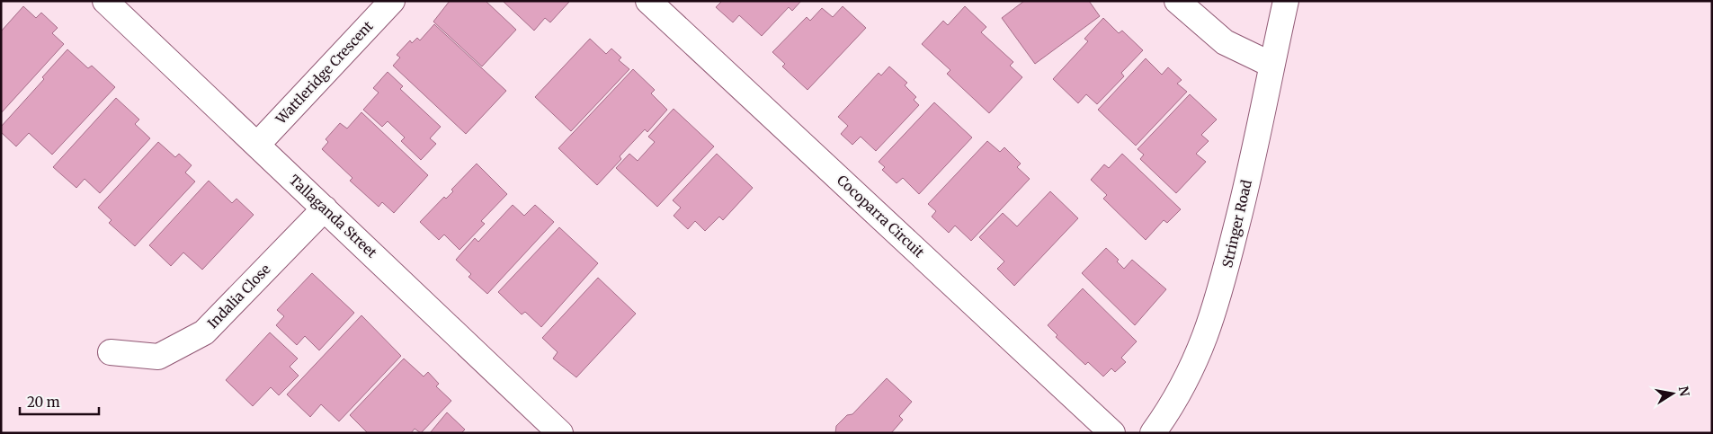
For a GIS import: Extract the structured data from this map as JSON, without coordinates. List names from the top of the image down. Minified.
{"streets":{"street":["Wattleridge Crescent","Tallaganda Street","Cocoparra Circuit","Stringer Road","Indalia Close"]},"crossings":[["Wattleridge Crescent","Tallaganda Street"],["Tallaganda Street","Indalia Close"]],"scale_bar":"20 m","north":"right"}
